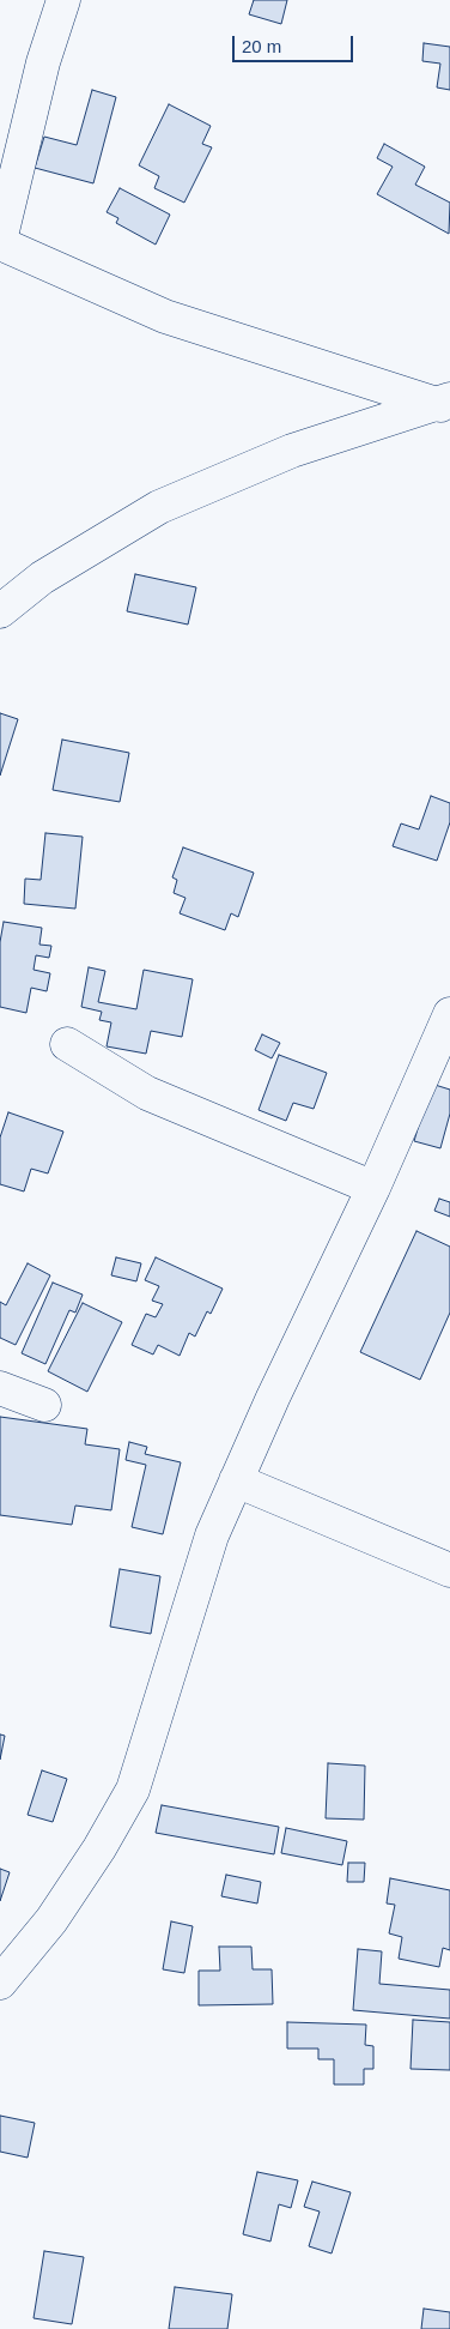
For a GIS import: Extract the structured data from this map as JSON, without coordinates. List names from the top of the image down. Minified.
{"scale_bar":"20 m"}
